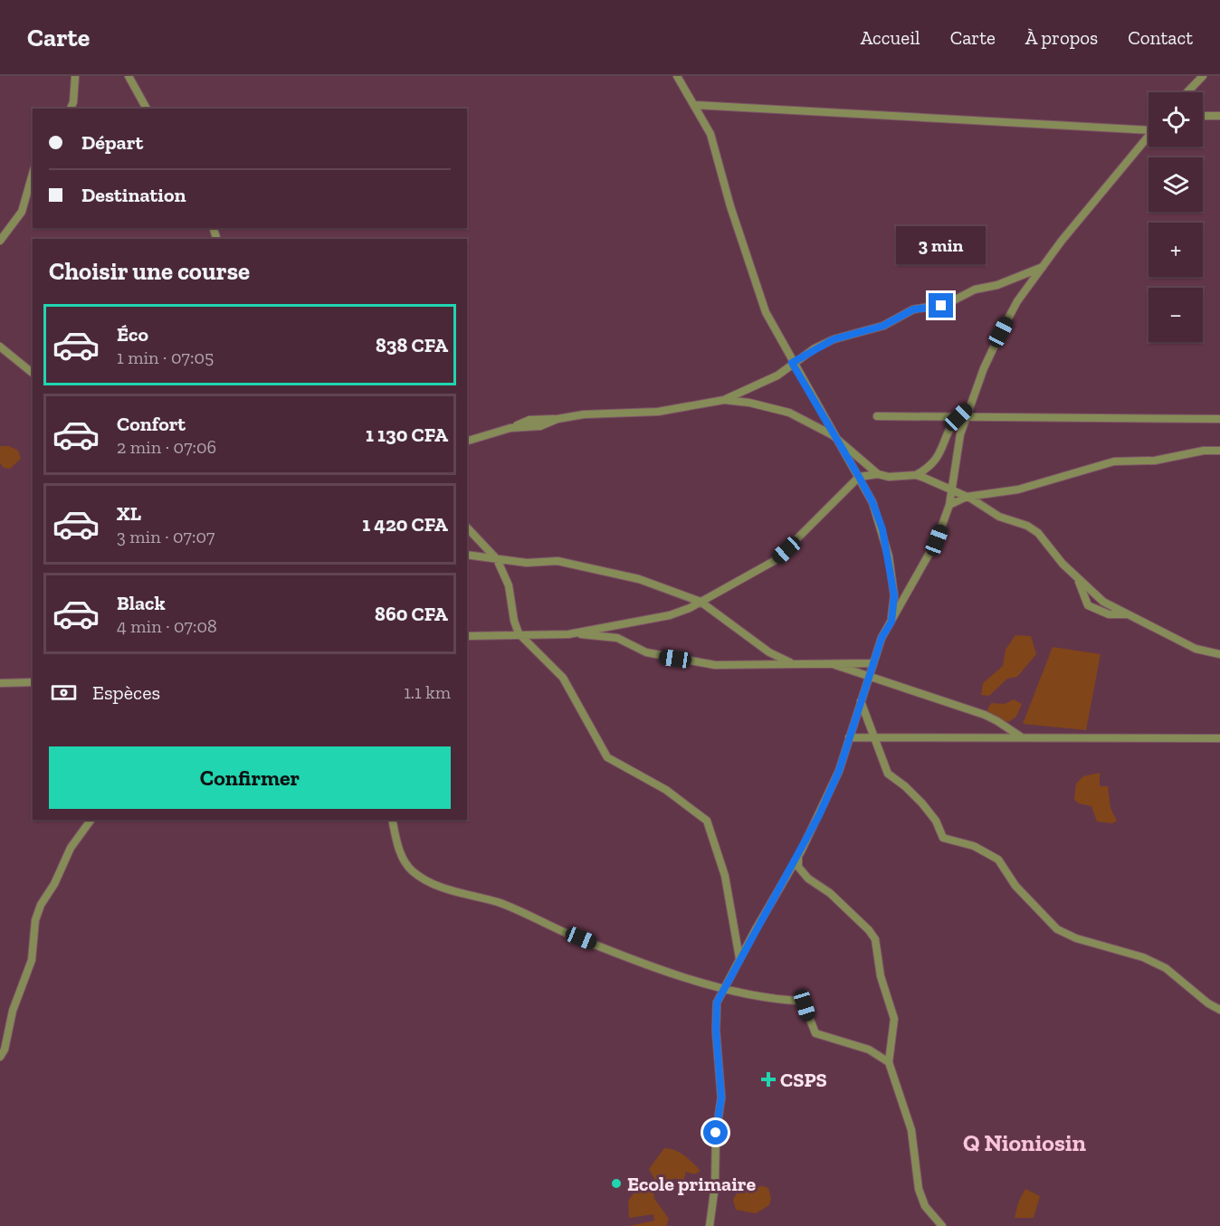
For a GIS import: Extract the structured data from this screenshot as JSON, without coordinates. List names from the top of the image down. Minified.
{"districts":["Q Nioniosin"],"places":{"health":["CSPS"],"other":["Ecole primaire"]},"page":{"header":"Carte","nav":["Accueil","Carte","À propos","Contact"],"map_buttons":["+","−"],"banner":["Départ","Destination"],"bubble":"3 min","heading":"Choisir une course","list":[{"name":"Éco","note":"1 min · 07:05","value":"838 CFA"},{"name":"Confort","note":"2 min · 07:06","value":"1 130 CFA"},{"name":"XL","note":"3 min · 07:07","value":"1 420 CFA"},{"name":"Black","note":"4 min · 07:08","value":"860 CFA"}],"pay":["Espèces","1.1 km"],"buttons":"Confirmer"}}
